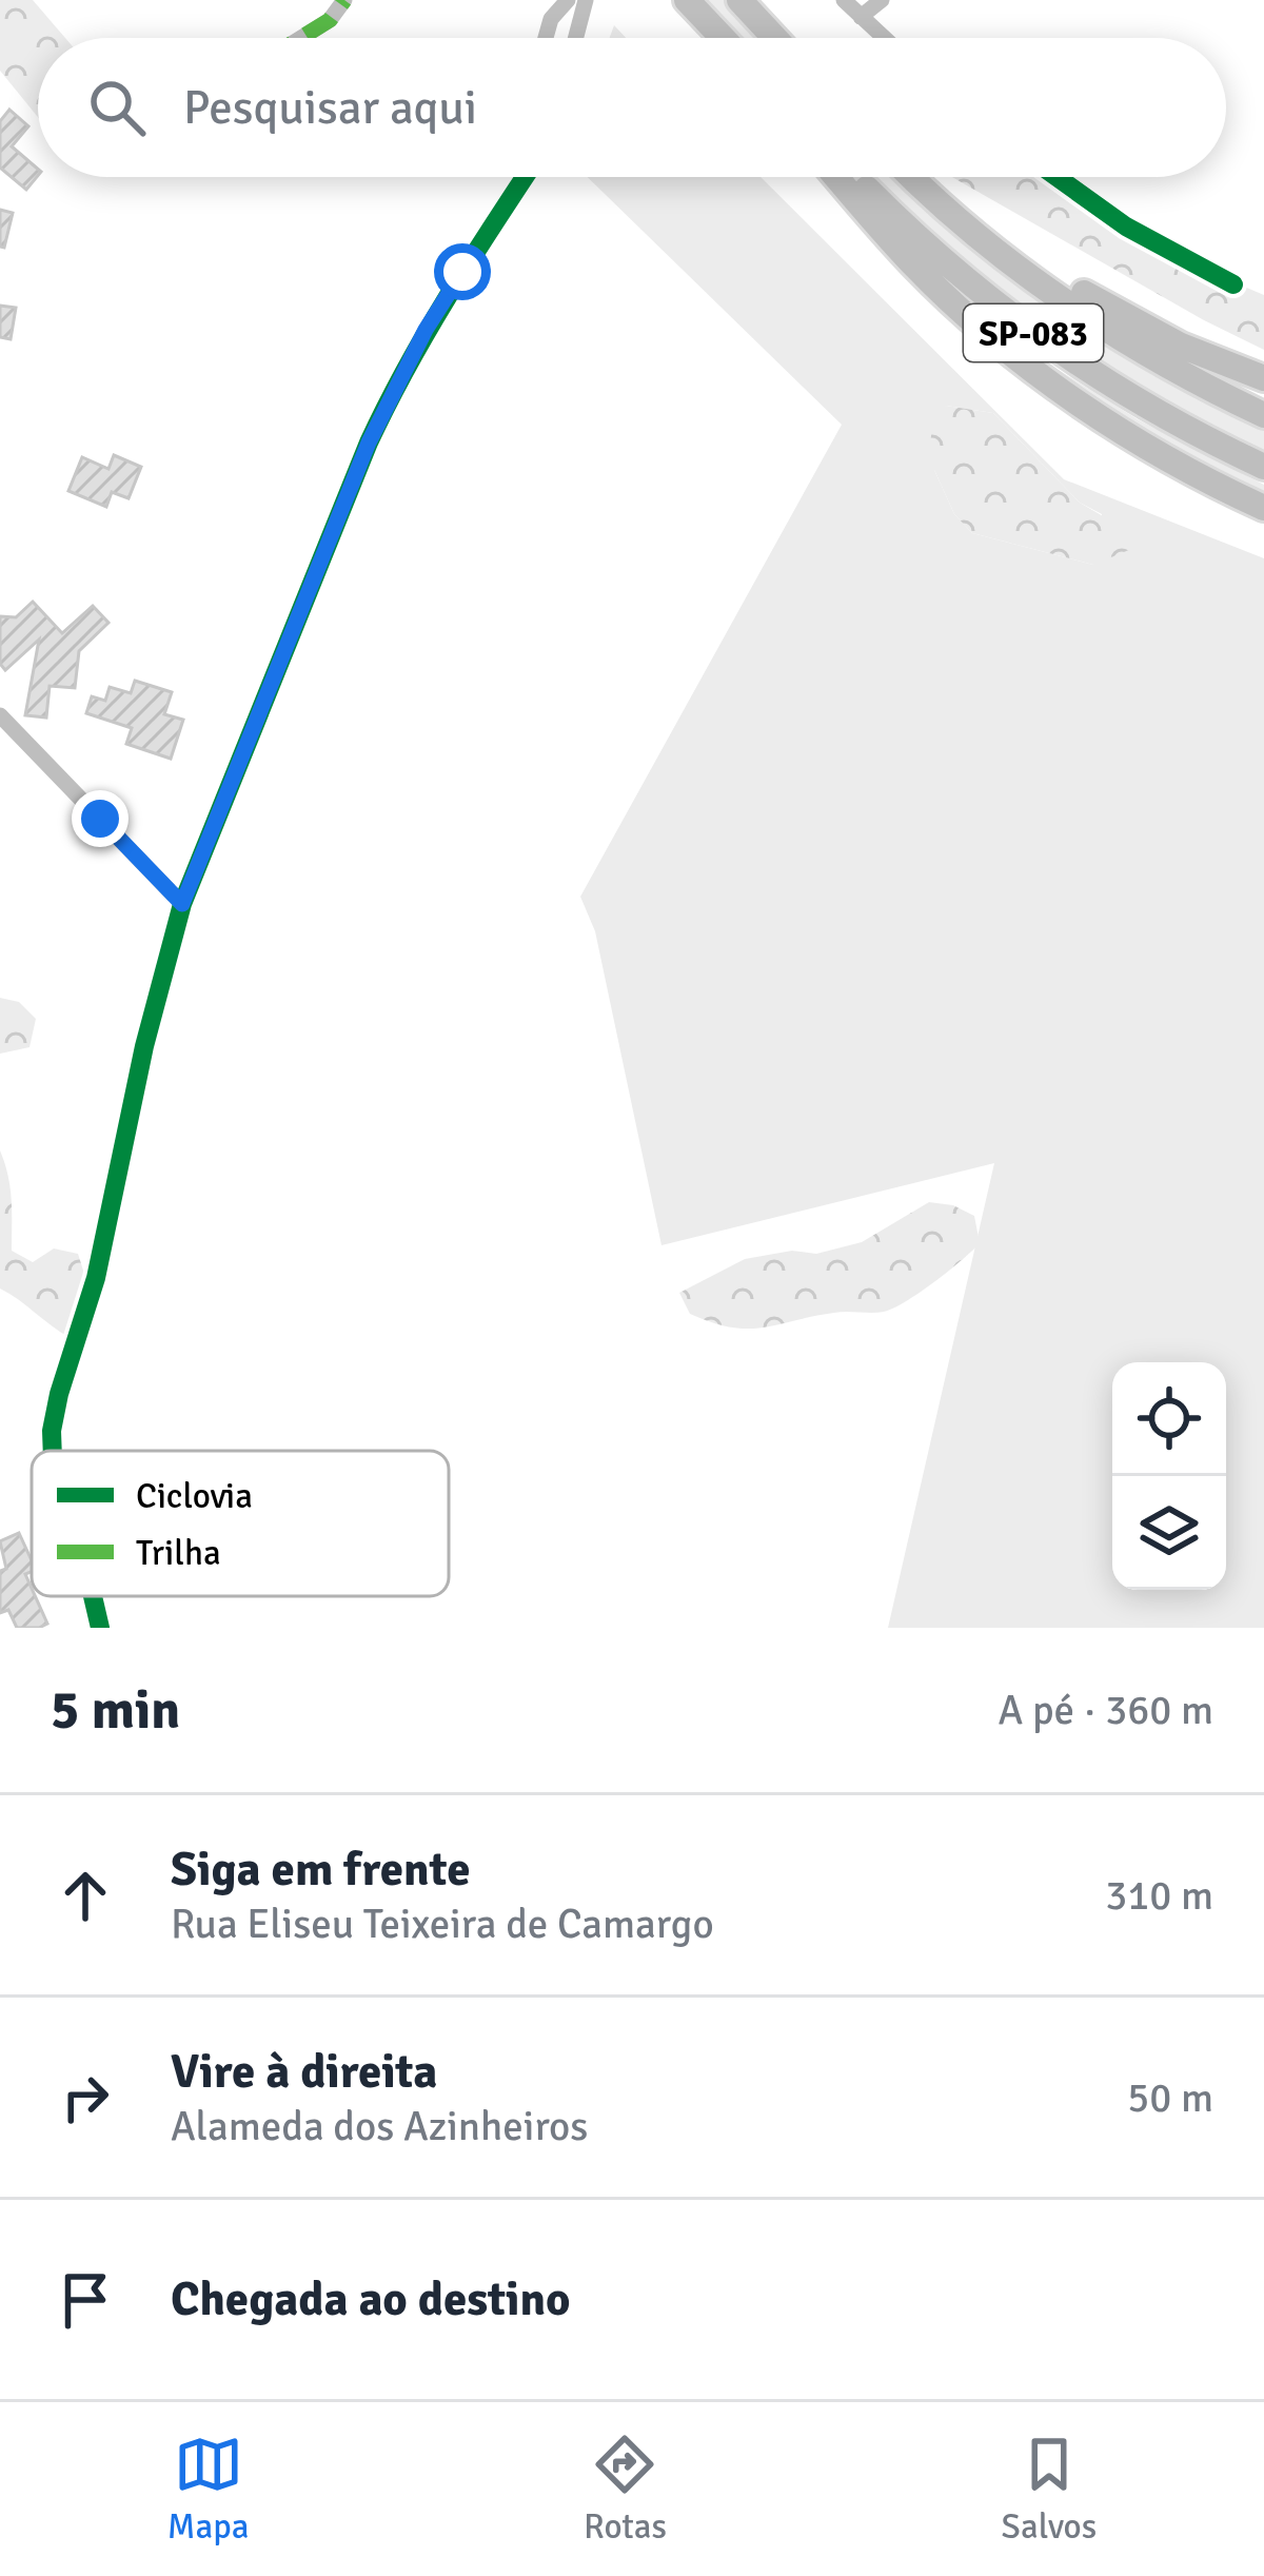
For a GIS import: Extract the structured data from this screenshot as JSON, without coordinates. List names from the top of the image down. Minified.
{"streets":{"highway":["SP-083"]},"legend":["Ciclovia","Trilha"],"page":{"search":"Pesquisar aqui","heading":["5 min","A pé · 360 m"],"list":[["Siga em frente","Rua Eliseu Teixeira de Camargo","310 m"],["Vire à direita","Alameda dos Azinheiros","50 m"],"Chegada ao destino"],"nav":["Mapa","Rotas","Salvos"]}}
